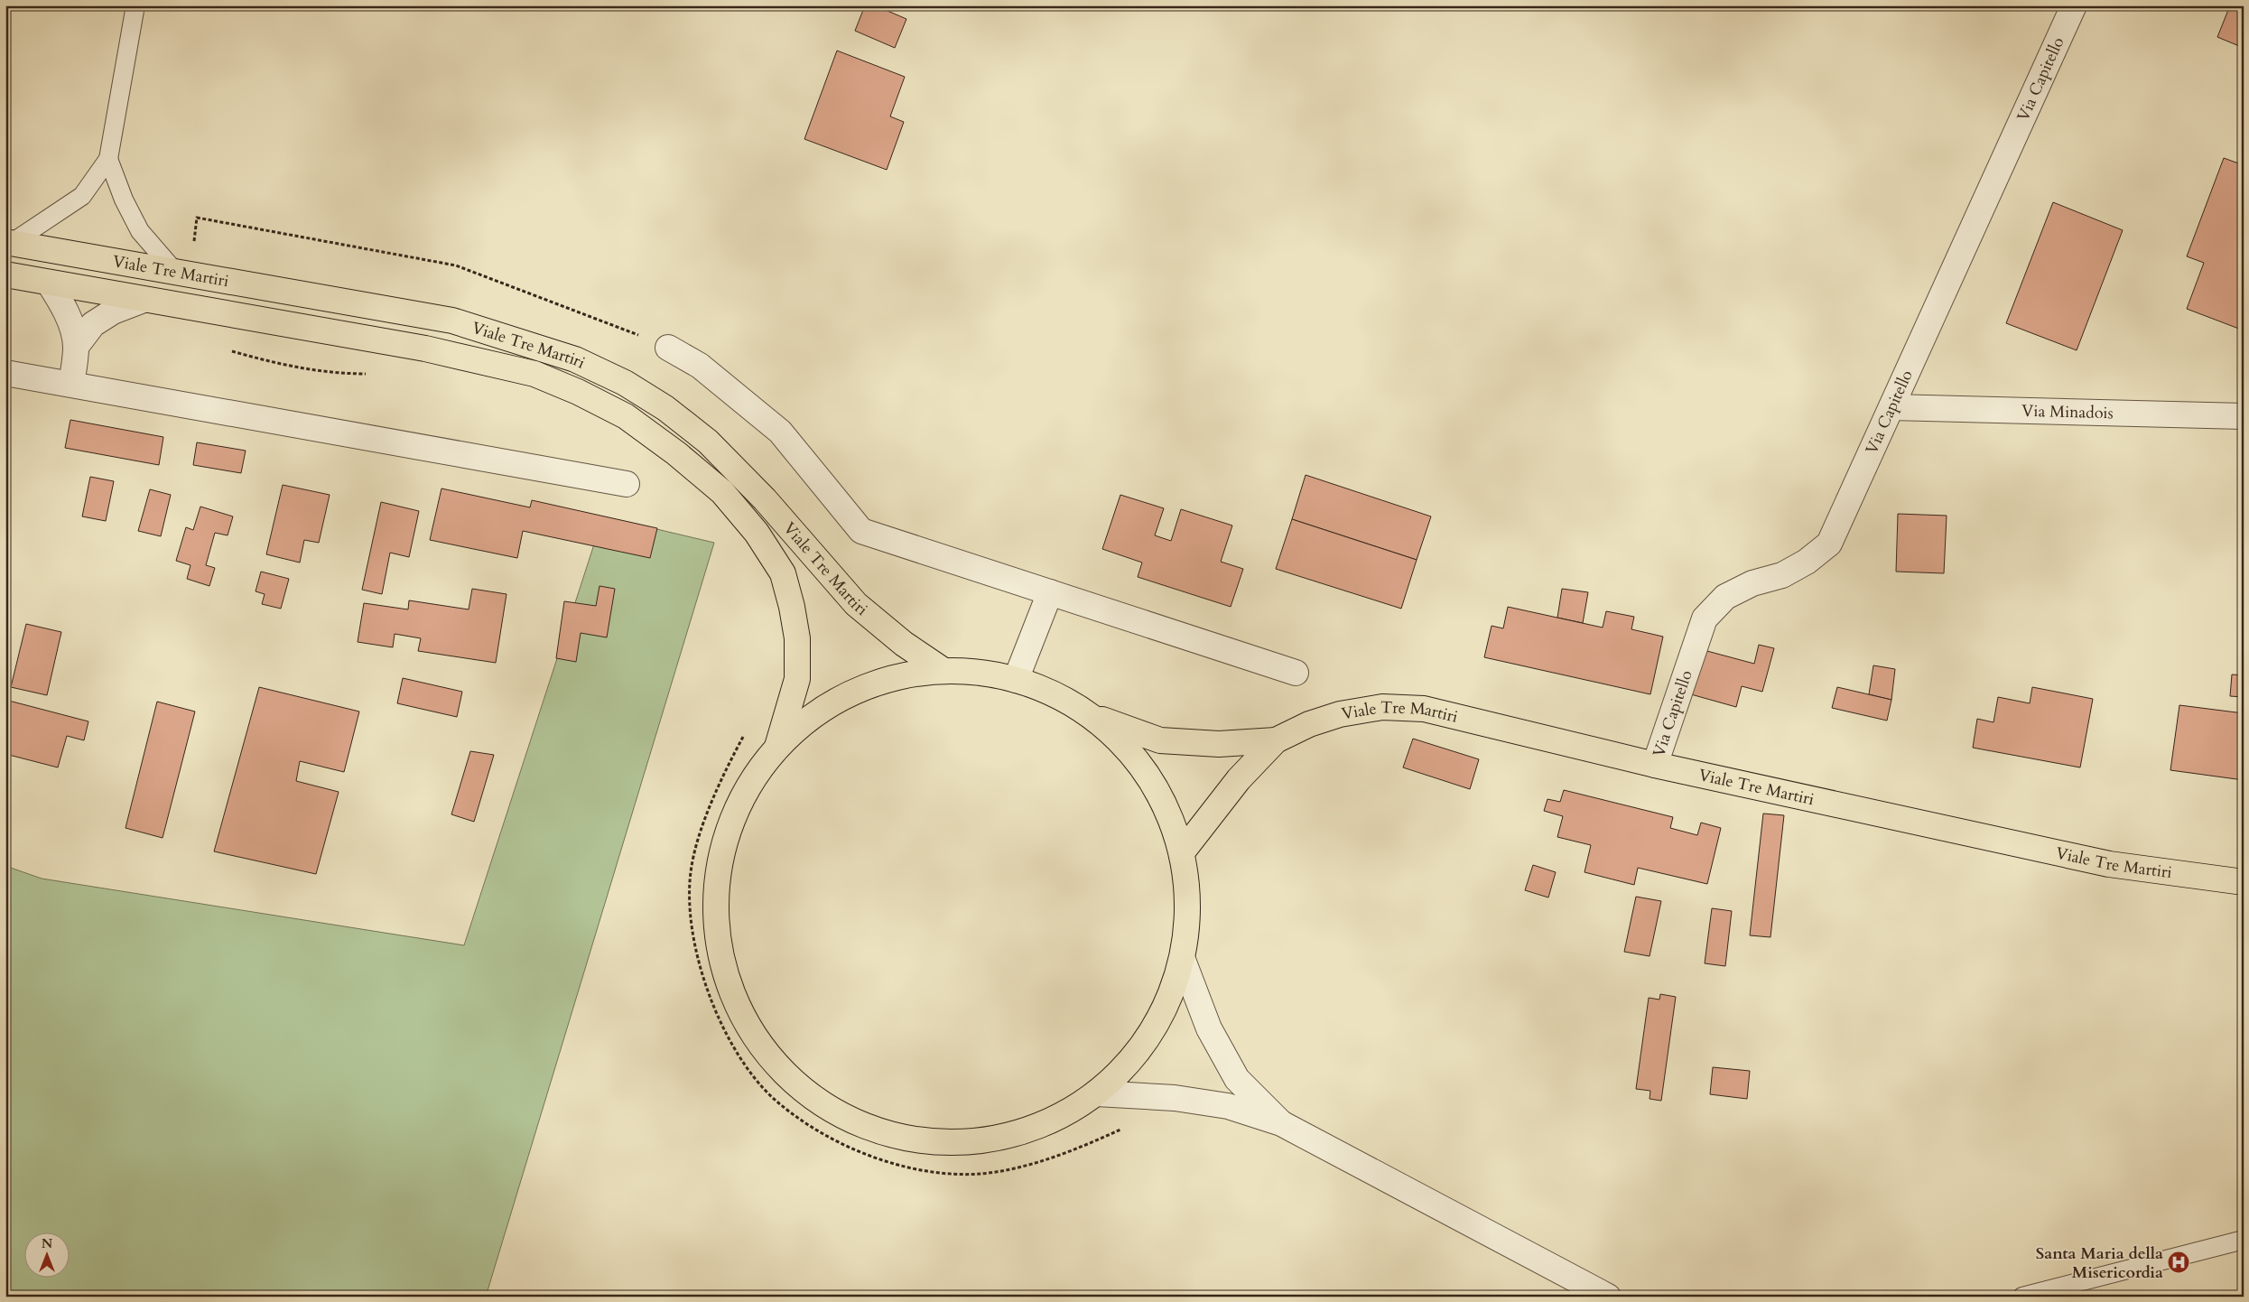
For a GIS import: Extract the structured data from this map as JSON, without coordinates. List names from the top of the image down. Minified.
{"streets":{"main road":["Viale Tre Martiri"],"street":["Via Capitello","Via Minadois"]},"crossings":[["Via Capitello","Viale Tre Martiri"],["Via Capitello","Via Minadois"]],"places":{"hospital":["Santa Maria della Misericordia"]},"north":"top"}
